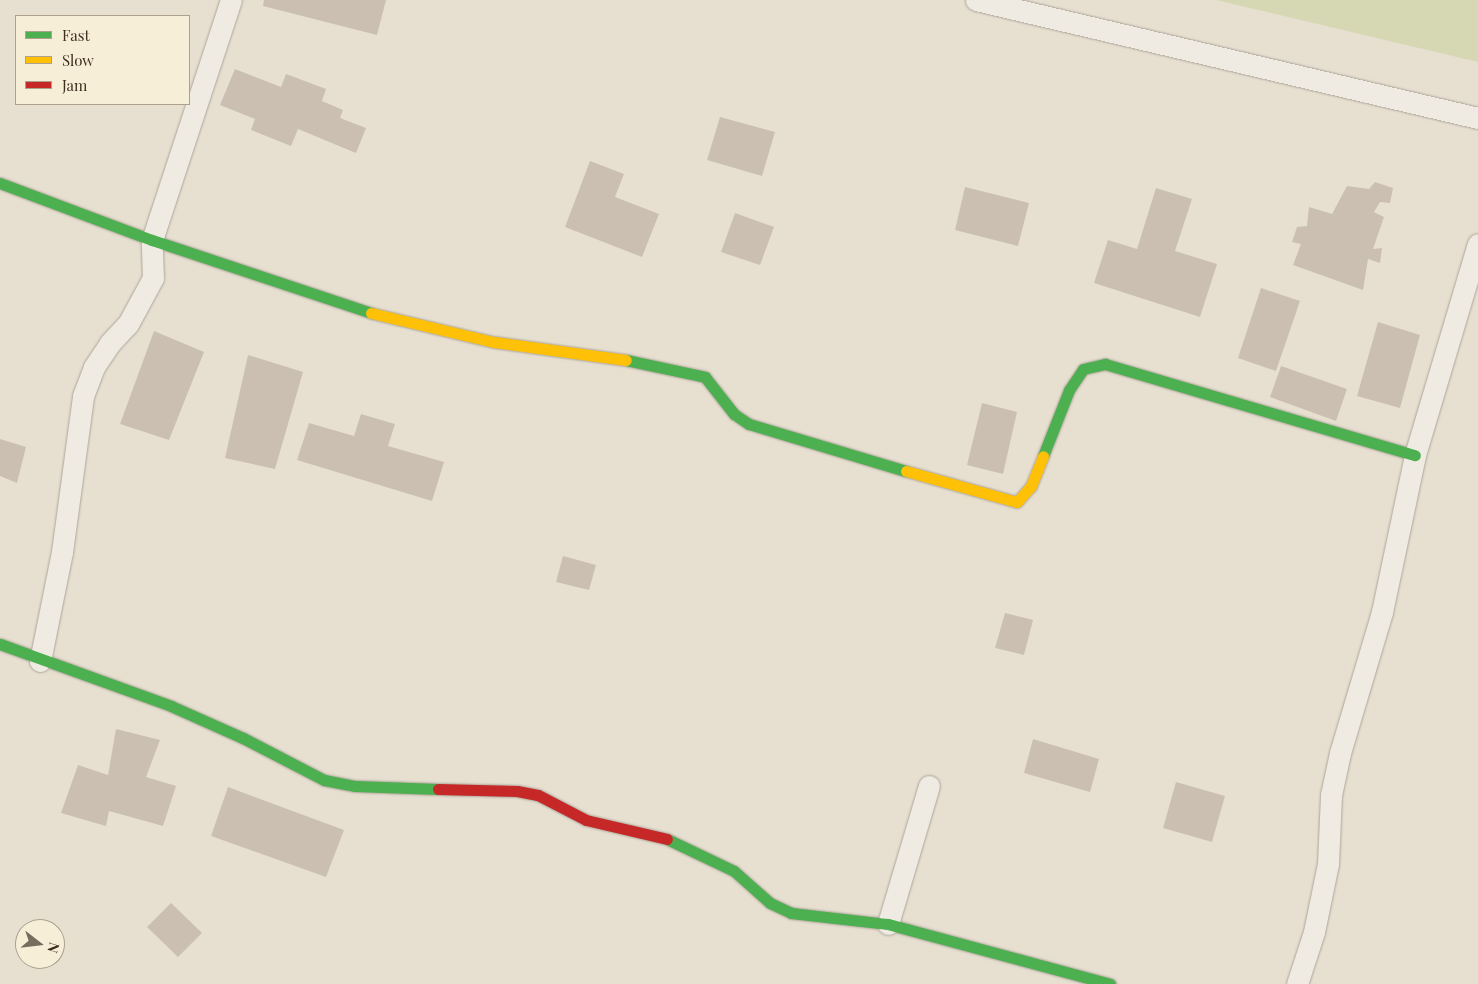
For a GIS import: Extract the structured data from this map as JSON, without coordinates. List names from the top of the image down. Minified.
{"legend":["Fast","Slow","Jam"],"north":"right"}
